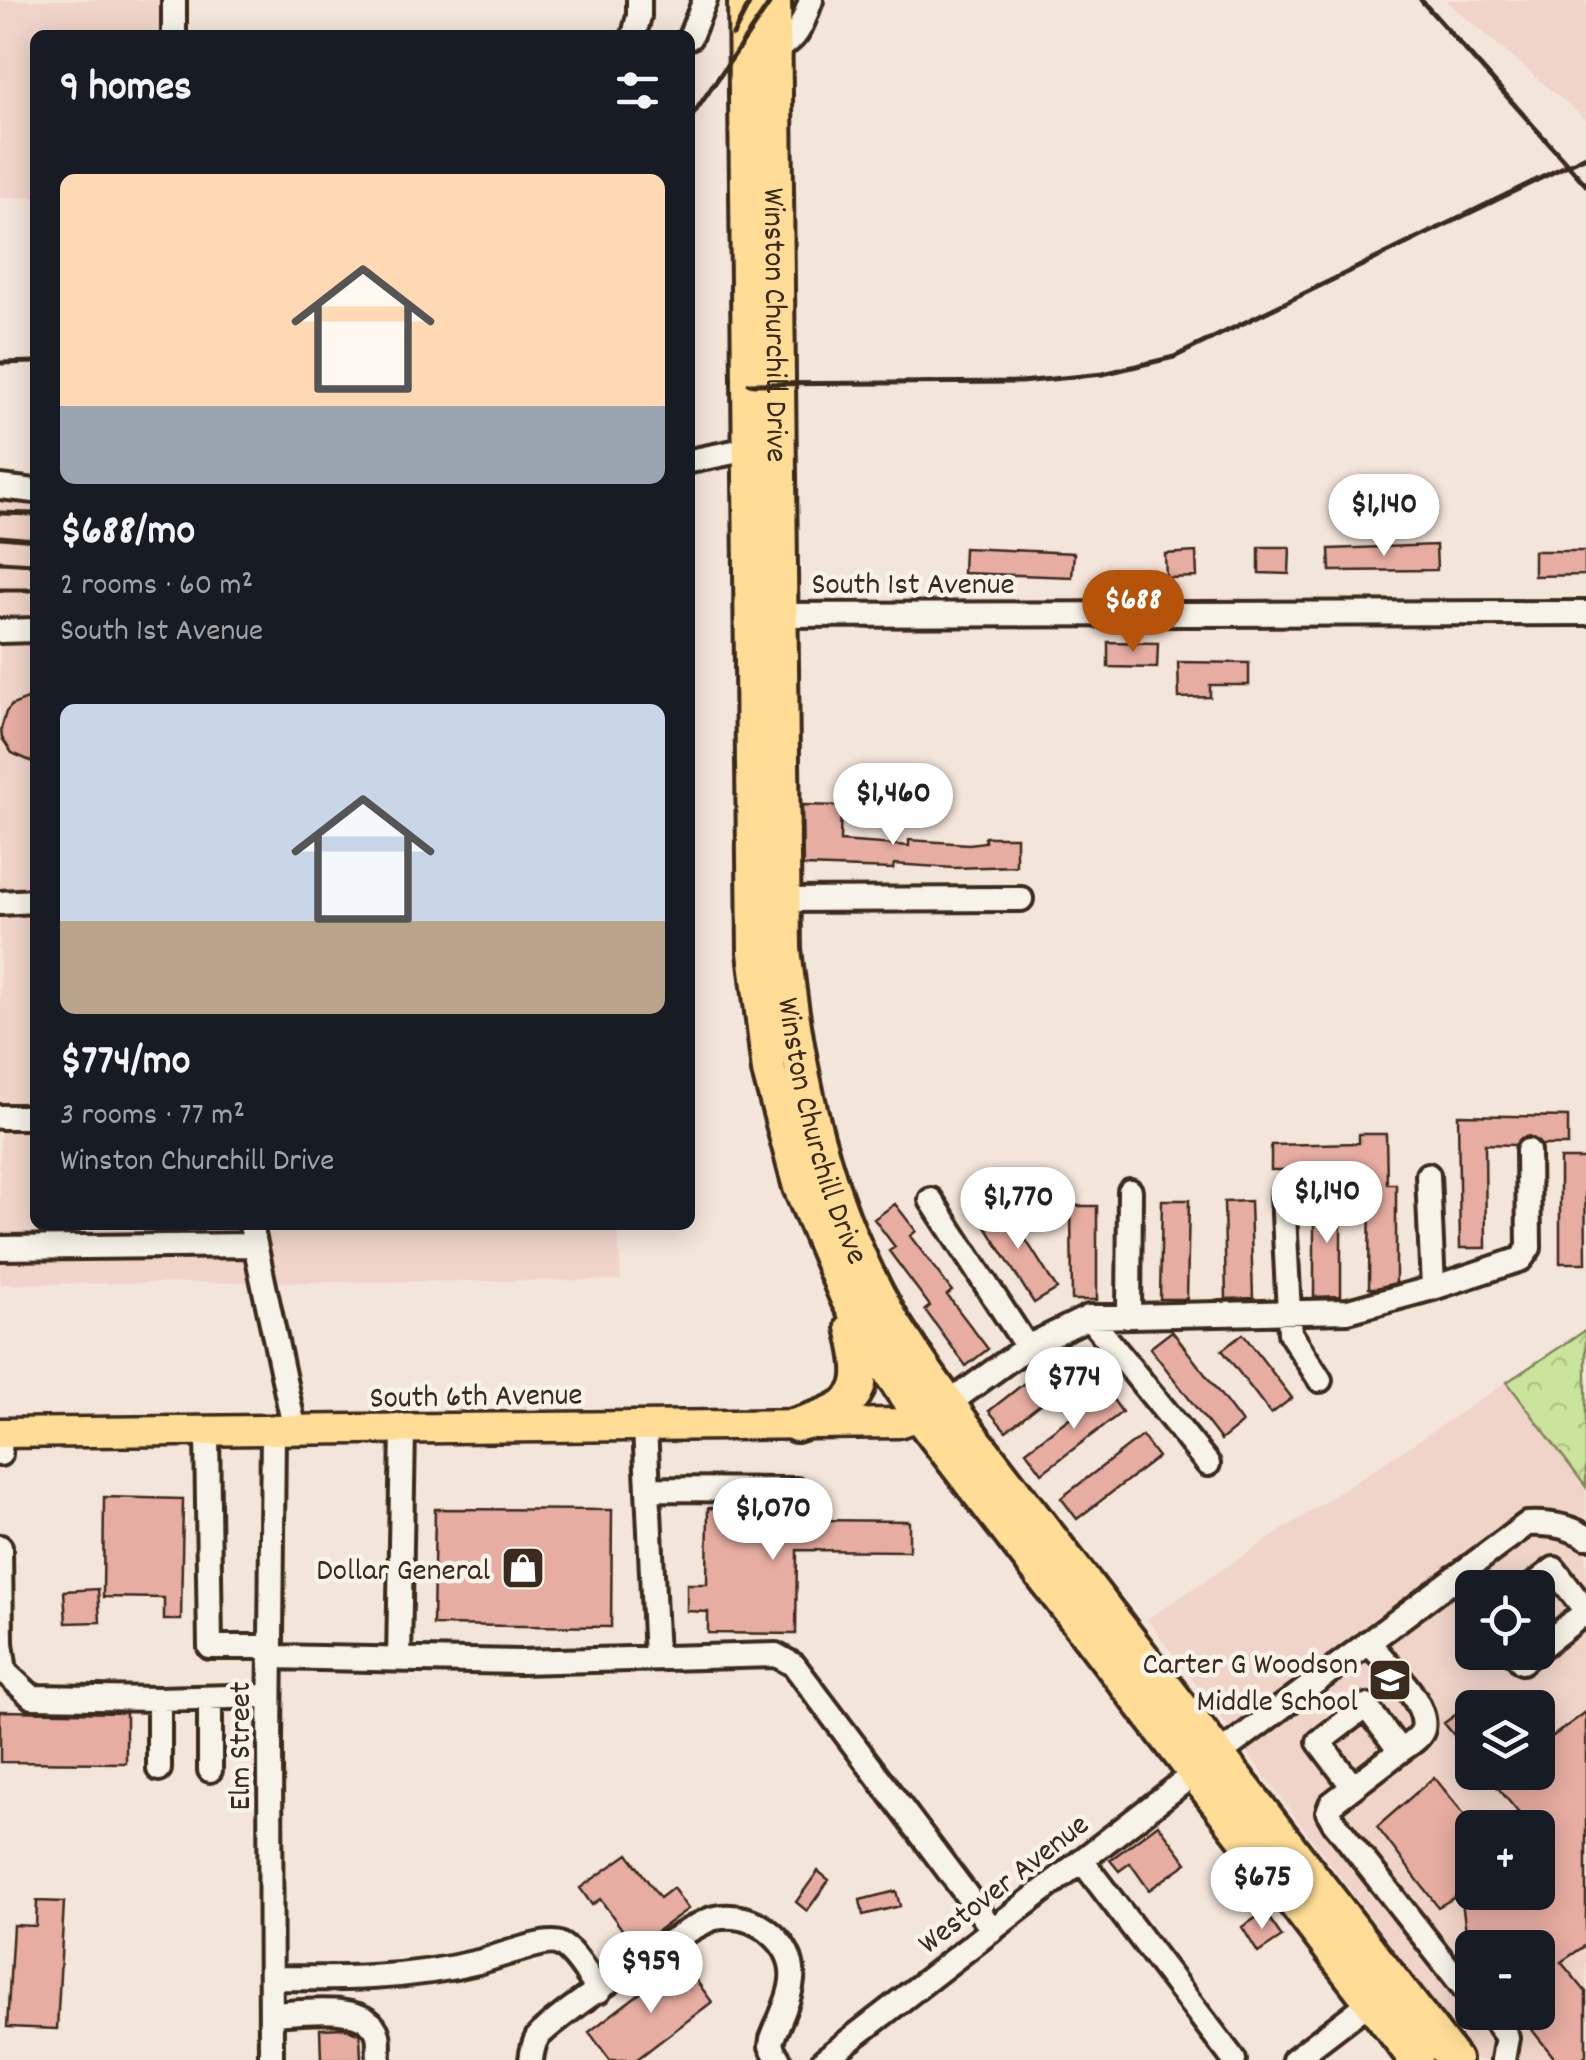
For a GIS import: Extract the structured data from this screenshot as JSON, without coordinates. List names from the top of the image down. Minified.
{"streets":{"highway":["Winston Churchill Drive"],"main road":["South 6th Avenue"],"street":["South 1st Avenue","Elm Street","Westover Avenue"]},"crossings":[["Winston Churchill Drive","South 1st Avenue"],["Winston Churchill Drive","South 6th Avenue"],["Winston Churchill Drive","Westover Avenue"],["South 6th Avenue","Elm Street"]],"places":{"shop":["Dollar General"],"school or university":["Carter G Woodson Middle School"]},"page":{"heading":"9 homes","list":[{"name":"$688/mo","note":"2 rooms · 60 m² · South 1st Avenue"},{"name":"$774/mo","note":"3 rooms · 77 m² · Winston Churchill Drive"}],"price":["$1,140","$688","$1,460","$1,140","$1,770","$774","$1,070","$675","$959"],"map_buttons":["+","−"]}}
